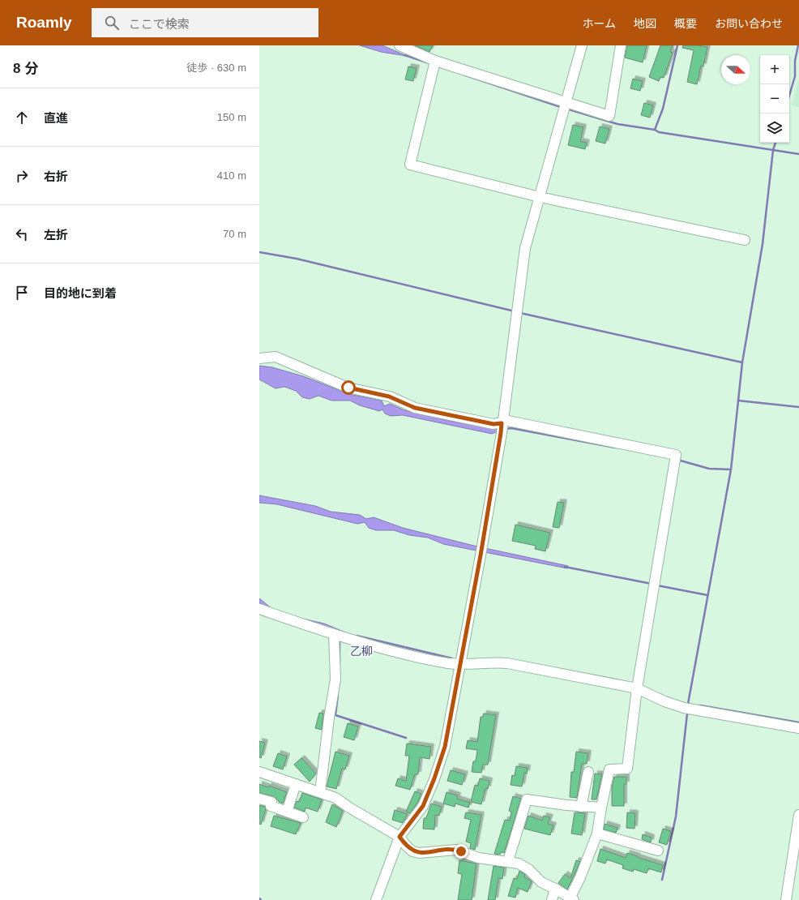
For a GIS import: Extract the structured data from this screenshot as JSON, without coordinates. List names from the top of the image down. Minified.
{"districts":["乙柳"],"north":"right","page":{"header":"Roamly","search":"ここで検索","nav":["ホーム","地図","概要","お問い合わせ"],"heading":["8 分","徒歩 · 630 m"],"map_buttons":["+","−"],"list":[["直進","150 m"],["右折","410 m"],["左折","70 m"],"目的地に到着"]}}
